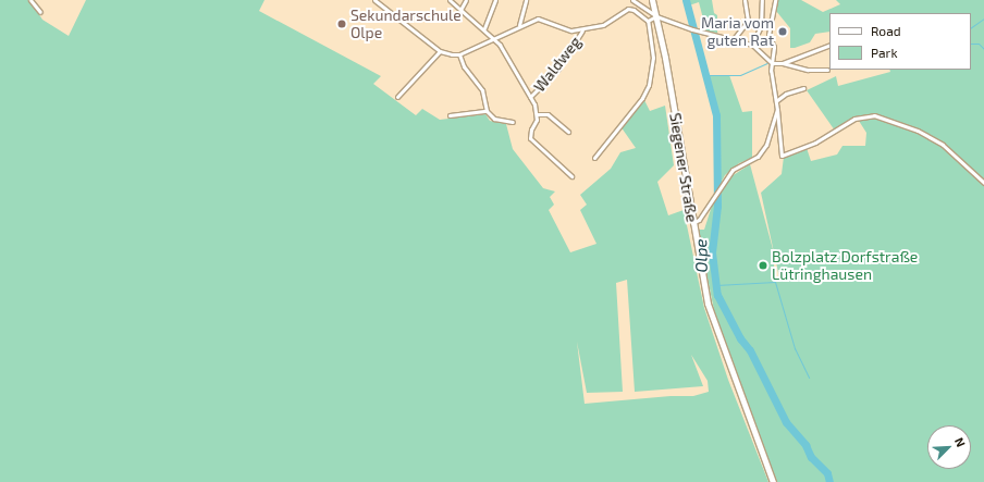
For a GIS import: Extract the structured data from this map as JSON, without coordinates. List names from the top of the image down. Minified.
{"streets":{"main road":["Siegener Straße"],"street":["Waldweg"]},"water":["Olpe"],"places":["Sekundarschule Olpe","Maria vom guten Rat","Bolzplatz Dorfstraße Lütringhausen"],"legend":["Road","Park"],"north":"top right"}
